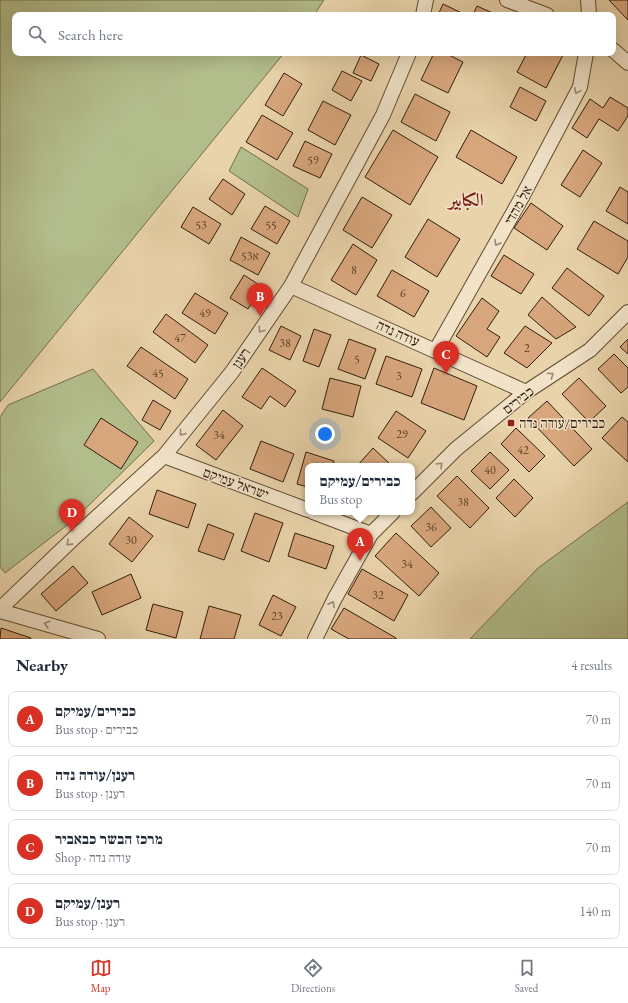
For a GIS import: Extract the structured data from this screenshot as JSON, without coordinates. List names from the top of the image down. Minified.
{"streets":{"street":["אל מהדי","עודה נדה","רענן","כבירים","ישראל עמיקם"]},"crossings":[["אל מהדי","עודה נדה"],["עודה נדה","רענן"],["עודה נדה","כבירים"],["רענן","ישראל עמיקם"]],"one_way":["אל מהדי","רענן","כבירים"],"districts":["الكبابير"],"places":{"transit":["כבירים/עודה נדה"]},"house_numbers":["59","53","55","53א","8","6","49","47","38","2","5","45","3","29","34","42","40","38","36","30","34","32","23"],"page":{"search":"Search here","pins":["B","C","D","A"],"popup":["כבירים/עמיקם","Bus stop"],"heading":["Nearby","4 results"],"list":[{"mark":"A","name":"כבירים/עמיקם","note":"Bus stop · כבירים","value":"70 m"},{"mark":"B","name":"רענן/עודה נדה","note":"Bus stop · רענן","value":"70 m"},{"mark":"C","name":"מרכז הבשר כבאביר","note":"Shop · עודה נדה","value":"70 m"},{"mark":"D","name":"רענן/עמיקם","note":"Bus stop · רענן","value":"140 m"}],"nav":["Map","Directions","Saved"]}}
